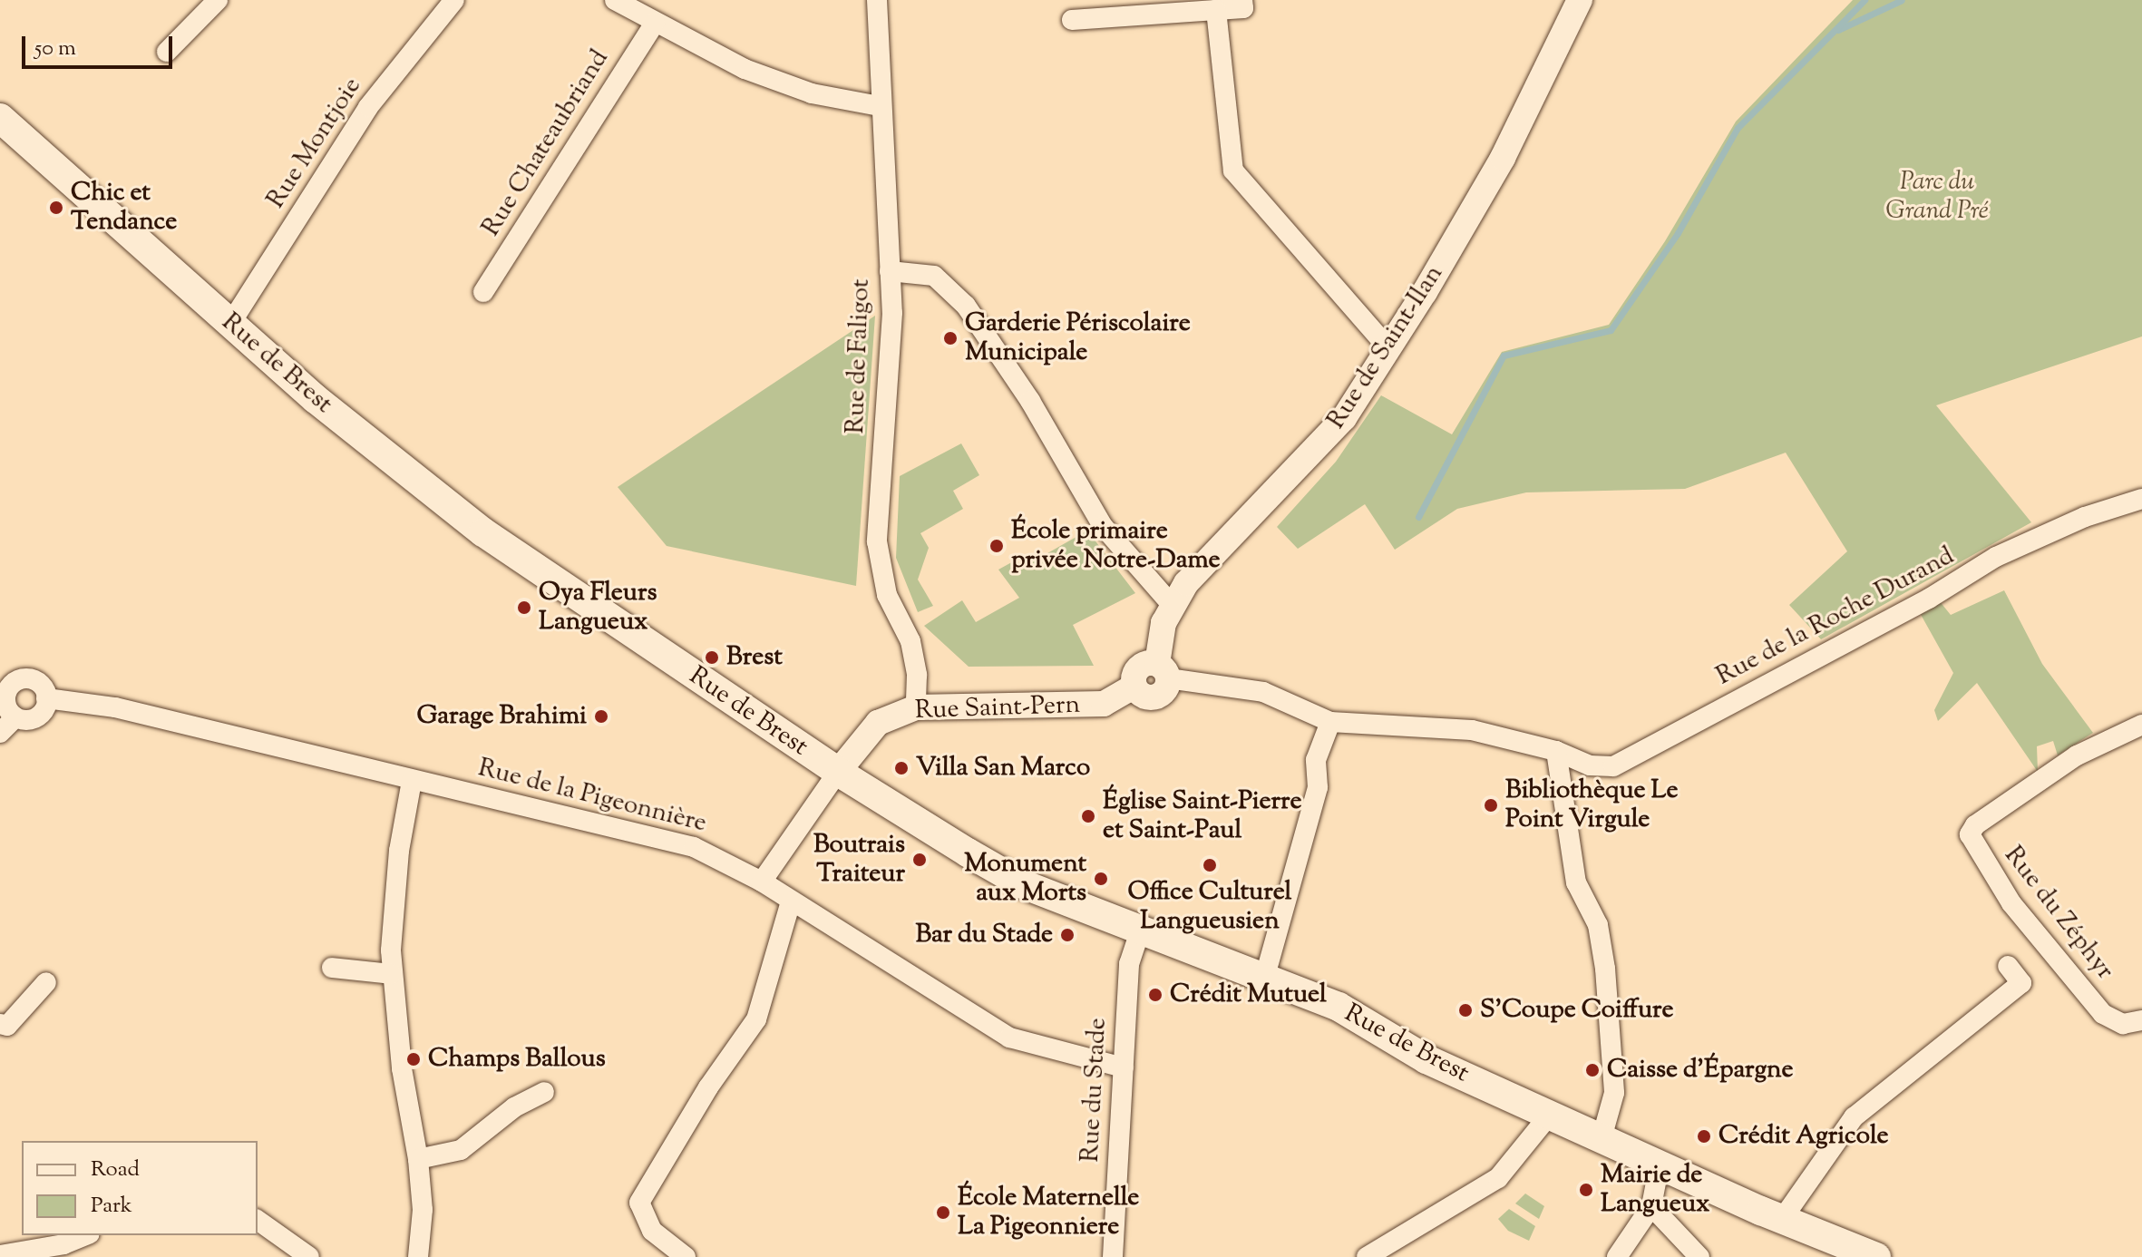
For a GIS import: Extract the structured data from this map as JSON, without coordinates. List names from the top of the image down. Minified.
{"streets":{"main road":["Rue de Brest"],"street":["Rue Montjoie","Rue Chateaubriand","Rue de Saint-Ilan","Rue de Faligot","Rue de la Roche Durand","Rue Saint-Pern","Rue de la Pigeonnière","Rue du Zéphyr","Rue du Stade"]},"crossings":[["Rue Montjoie","Rue de Brest"],["Rue de Saint-Ilan","Rue Saint-Pern"],["Rue de Faligot","Rue Saint-Pern"],["Rue de Brest","Rue Saint-Pern"],["Rue de Brest","Rue du Stade"],["Rue de la Pigeonnière","Rue du Stade"]],"parks":["Parc du Grand Pré"],"places":["Chic et Tendance","Garderie Périscolaire Municipale","École primaire privée Notre-Dame","Oya Fleurs Langueux","Brest","Garage Brahimi","Villa San Marco","Bibliothèque Le Point Virgule","Église Saint-Pierre et Saint-Paul","Boutrais Traiteur","Office Culturel Langueusien","Monument aux Morts","Bar du Stade","Crédit Mutuel","S'Coupe Coiffure","Champs Ballous","Caisse d'Épargne","Crédit Agricole","Mairie de Langueux","École Maternelle La Pigeonniere"],"legend":["Road","Park"],"scale_bar":"50 m"}
